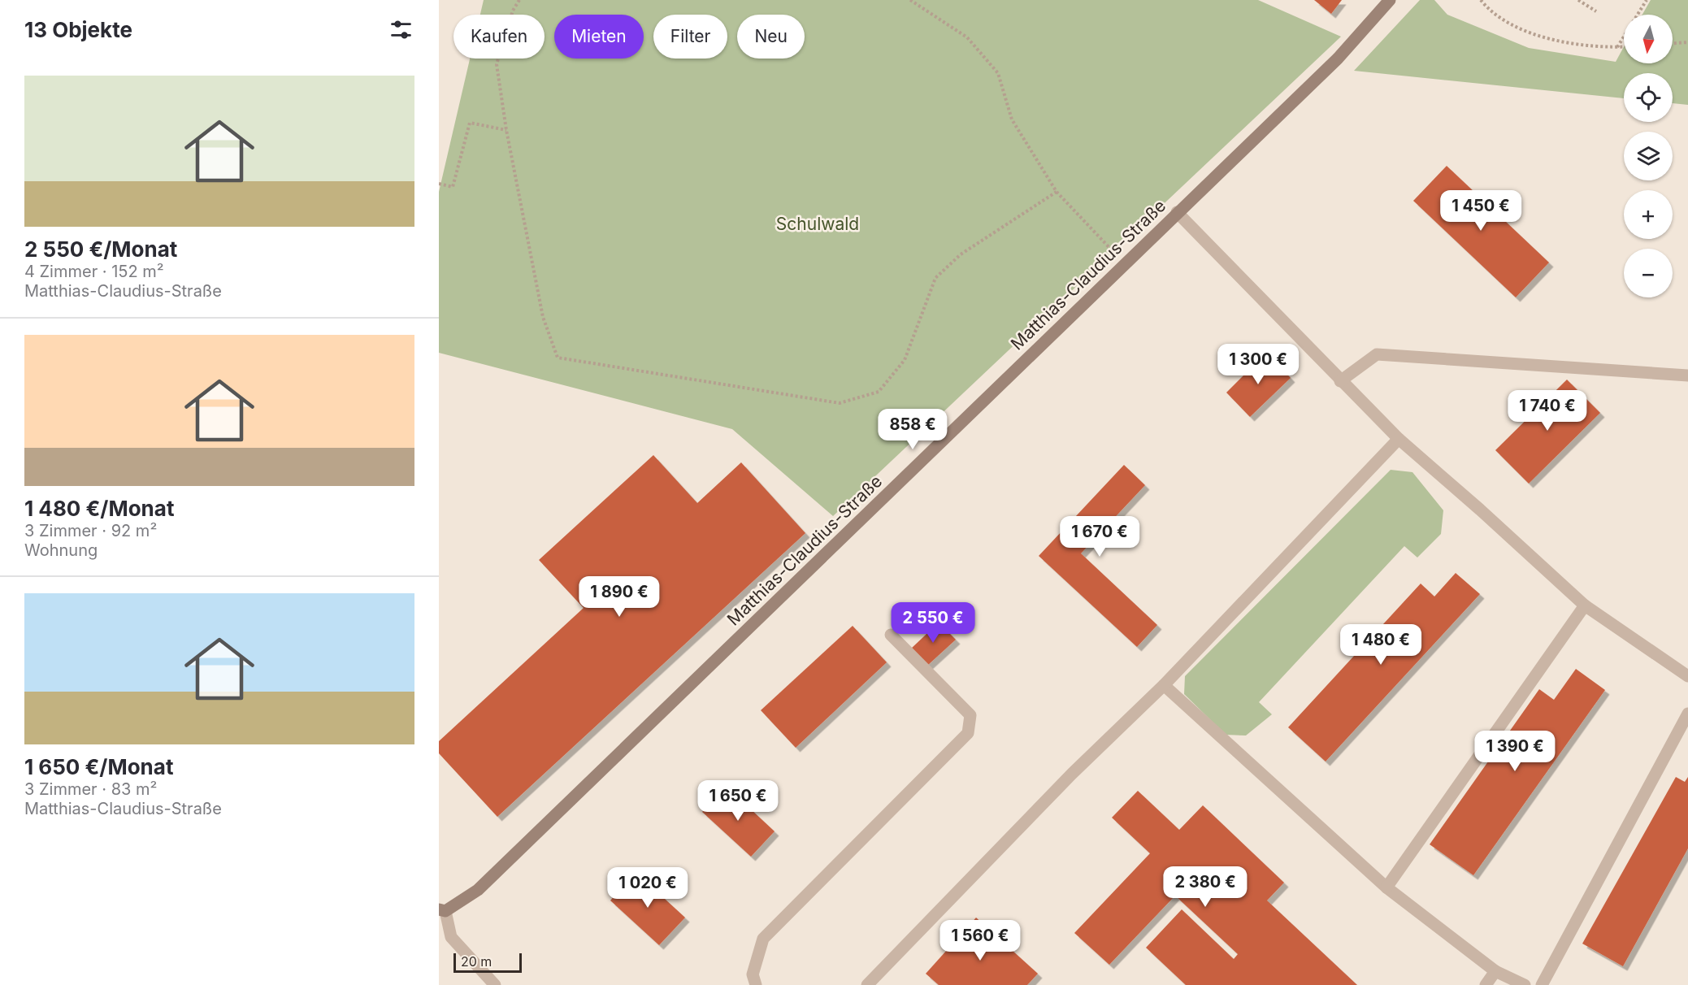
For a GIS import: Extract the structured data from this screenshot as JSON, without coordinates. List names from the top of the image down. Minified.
{"streets":{"street":["Matthias-Claudius-Straße"]},"parks":["Schulwald"],"scale_bar":"20 m","north":"bottom","page":{"heading":"13 Objekte","map_buttons":["+","−"],"chip":["Kaufen","Mieten","Filter","Neu"],"list":[{"name":"2 550 €/Monat","note":"4 Zimmer · 152 m² · Matthias-Claudius-Straße"},{"name":"1 480 €/Monat","note":"3 Zimmer · 92 m² · Wohnung"},{"name":"1 650 €/Monat","note":"3 Zimmer · 83 m² · Matthias-Claudius-Straße"}],"price":["1 450 €","1 300 €","1 740 €","858 €","1 670 €","1 890 €","2 550 €","1 480 €","1 390 €","1 650 €","2 380 €","1 020 €","1 560 €"],"scale":"20 m"}}
